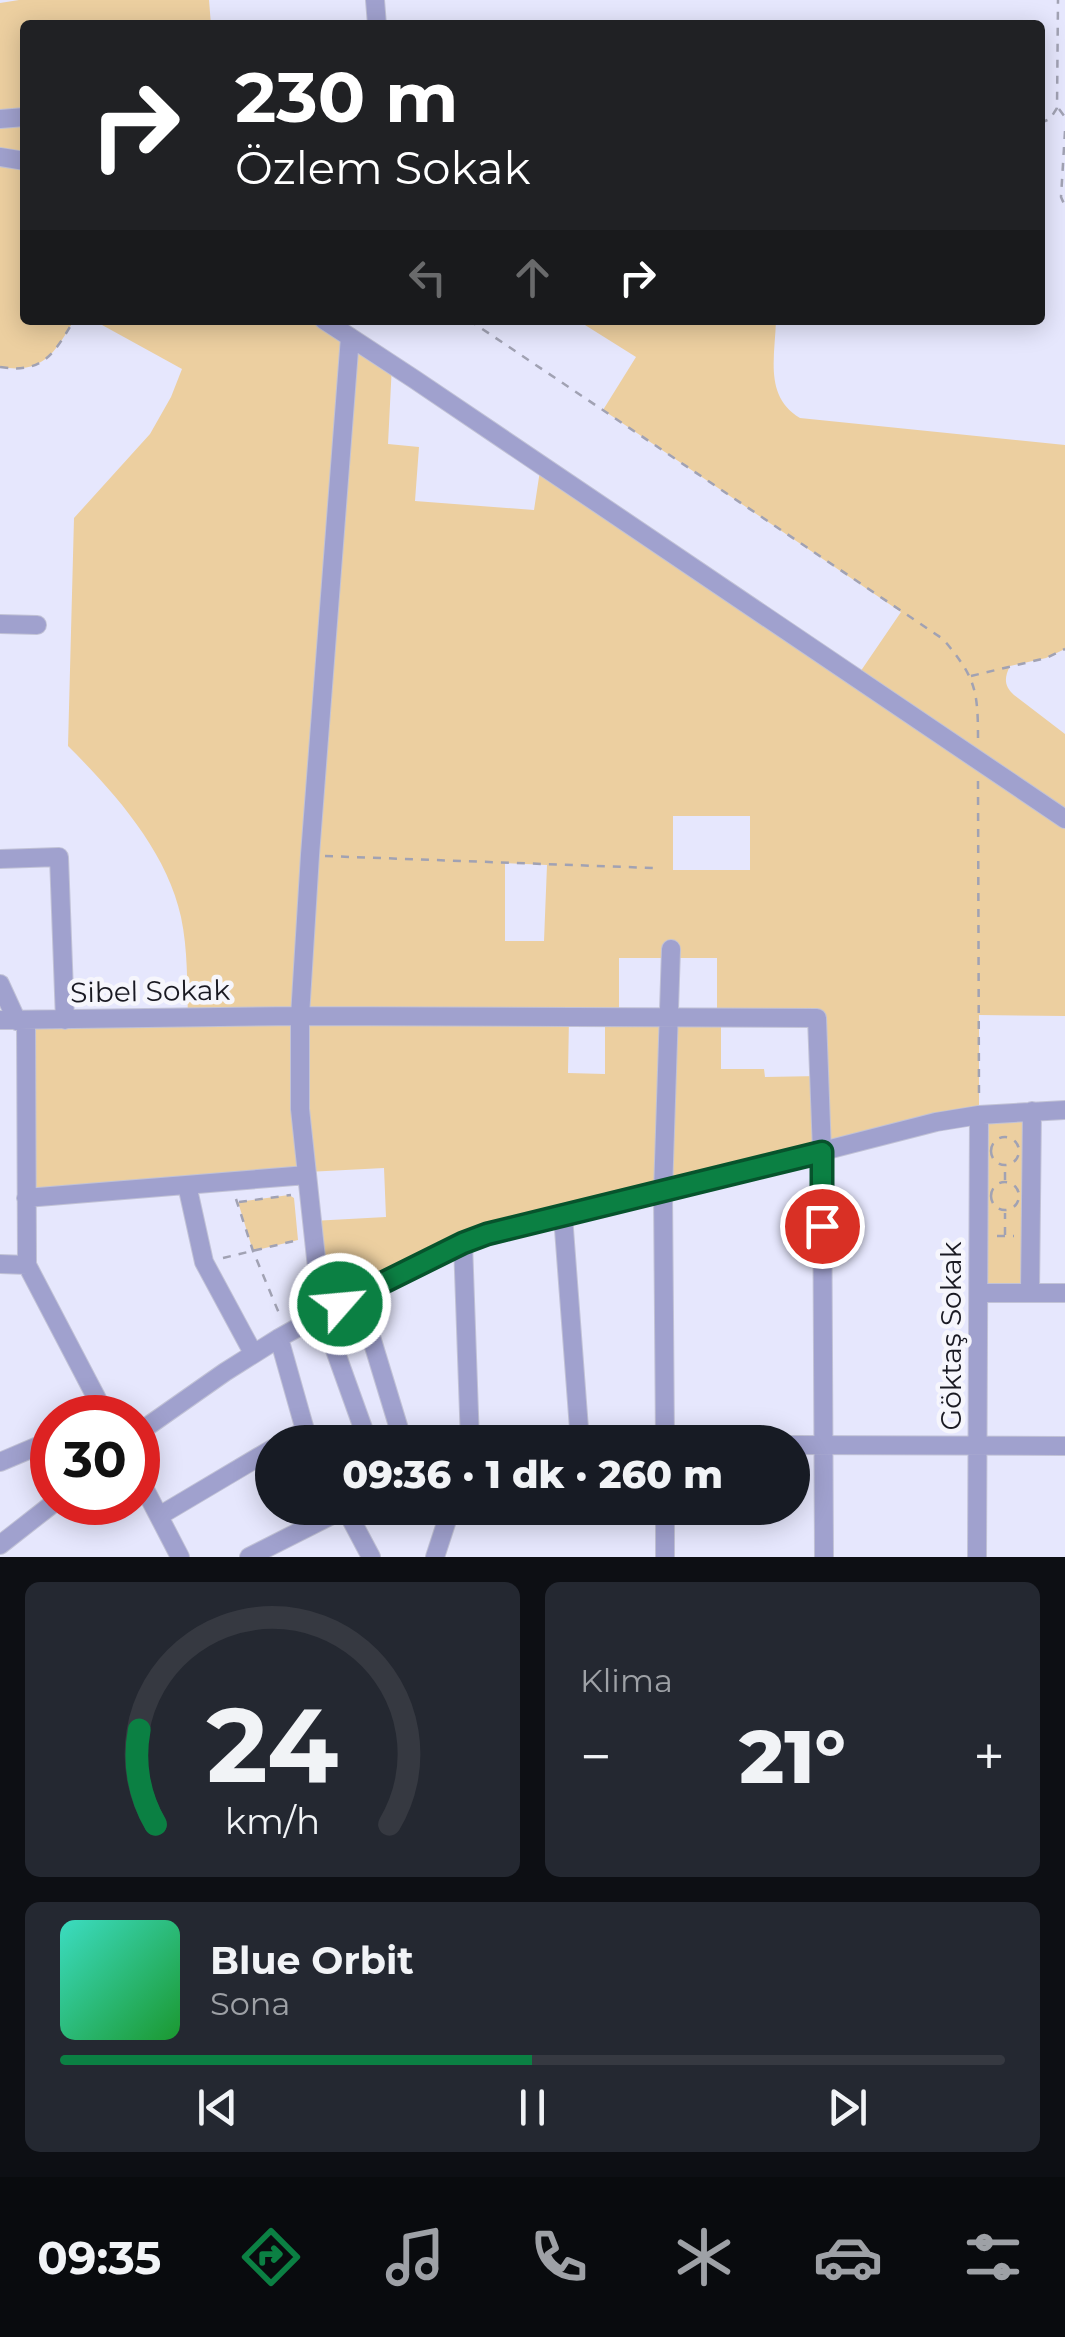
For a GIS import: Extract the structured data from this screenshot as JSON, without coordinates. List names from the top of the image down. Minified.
{"streets":{"street":["Sibel Sokak","Göktaş Sokak"]},"page":{"turn":["230 m","Özlem Sokak"],"limit":"30","trip":"09:36 · 1 dk · 260 m","tile":"Klima","heat":["−","21°","+"],"song":["Blue Orbit","Sona"],"tabs":"09:35","gauge":["24","km/h"]}}
